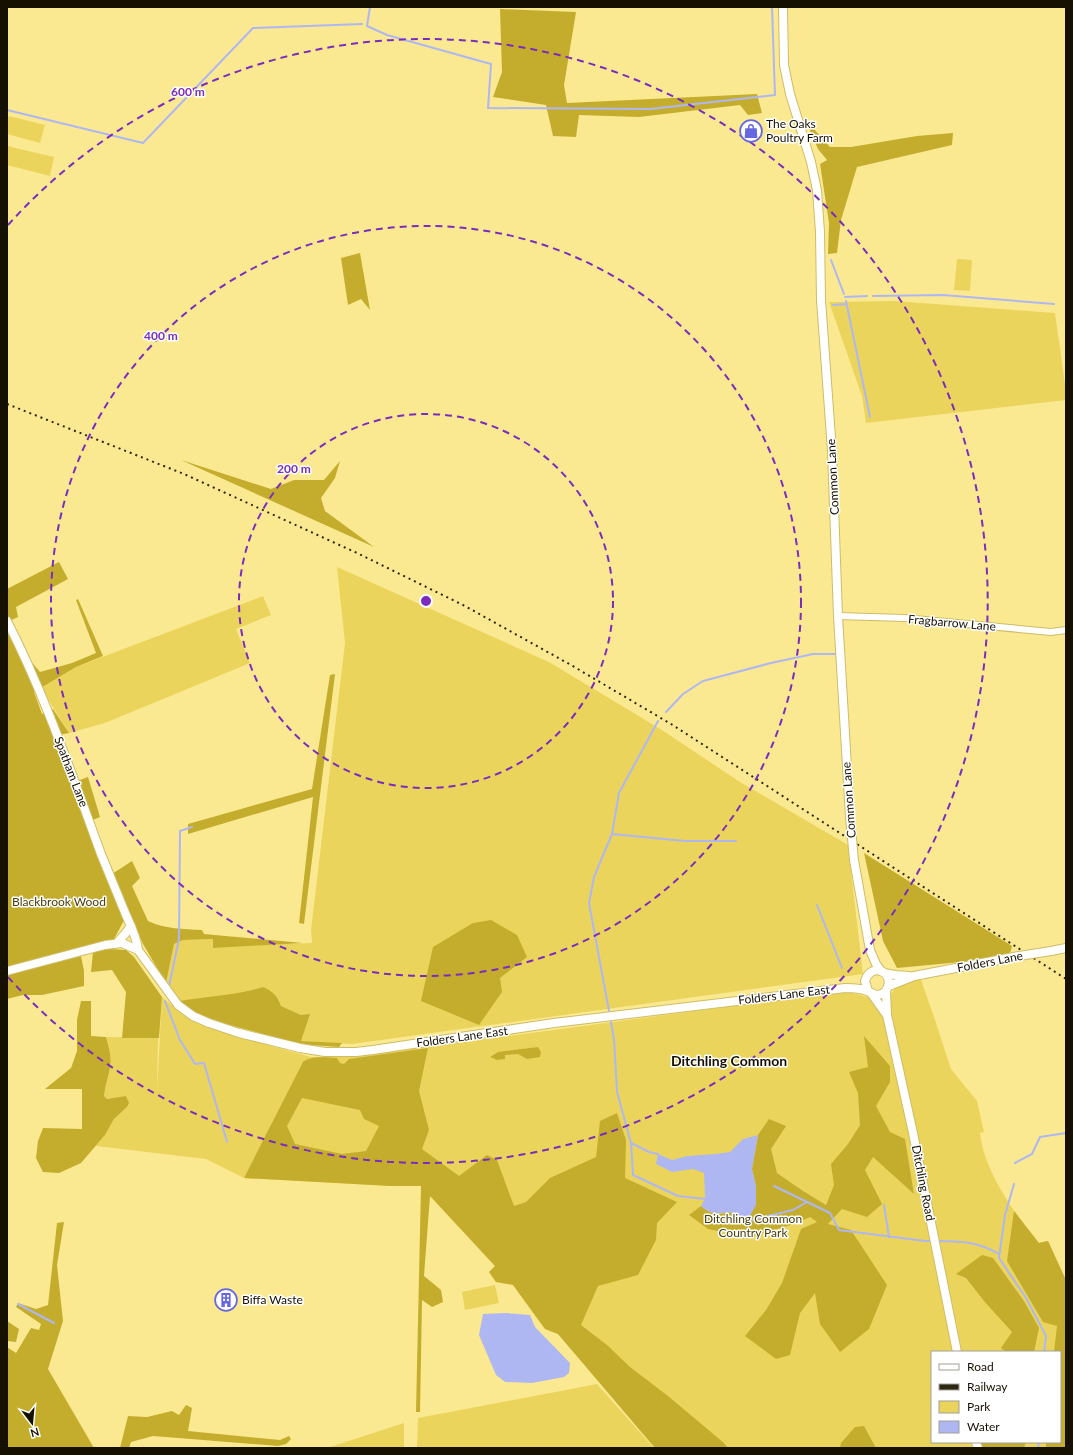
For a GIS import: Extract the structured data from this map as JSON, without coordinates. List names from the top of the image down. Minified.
{"streets":{"main road":["Common Lane","Spatham Lane","Folders Lane","Folders Lane East","Ditchling Road"],"street":["Fragbarrow Lane"]},"crossings":[["Common Lane","Fragbarrow Lane"],["Common Lane","Folders Lane"],["Common Lane","Folders Lane East"],["Common Lane","Ditchling Road"],["Spatham Lane","Folders Lane East"],["Folders Lane","Folders Lane East"],["Folders Lane","Ditchling Road"],["Folders Lane East","Ditchling Road"]],"districts":["Ditchling Common"],"parks":["Blackbrook Wood","Ditchling Common Country Park"],"places":{"shop":["The Oaks Poultry Farm"],"building":["Biffa Waste"]},"legend":["Road","Railway","Park","Water"],"north":"bottom","rings":["600 m","400 m","200 m"]}
